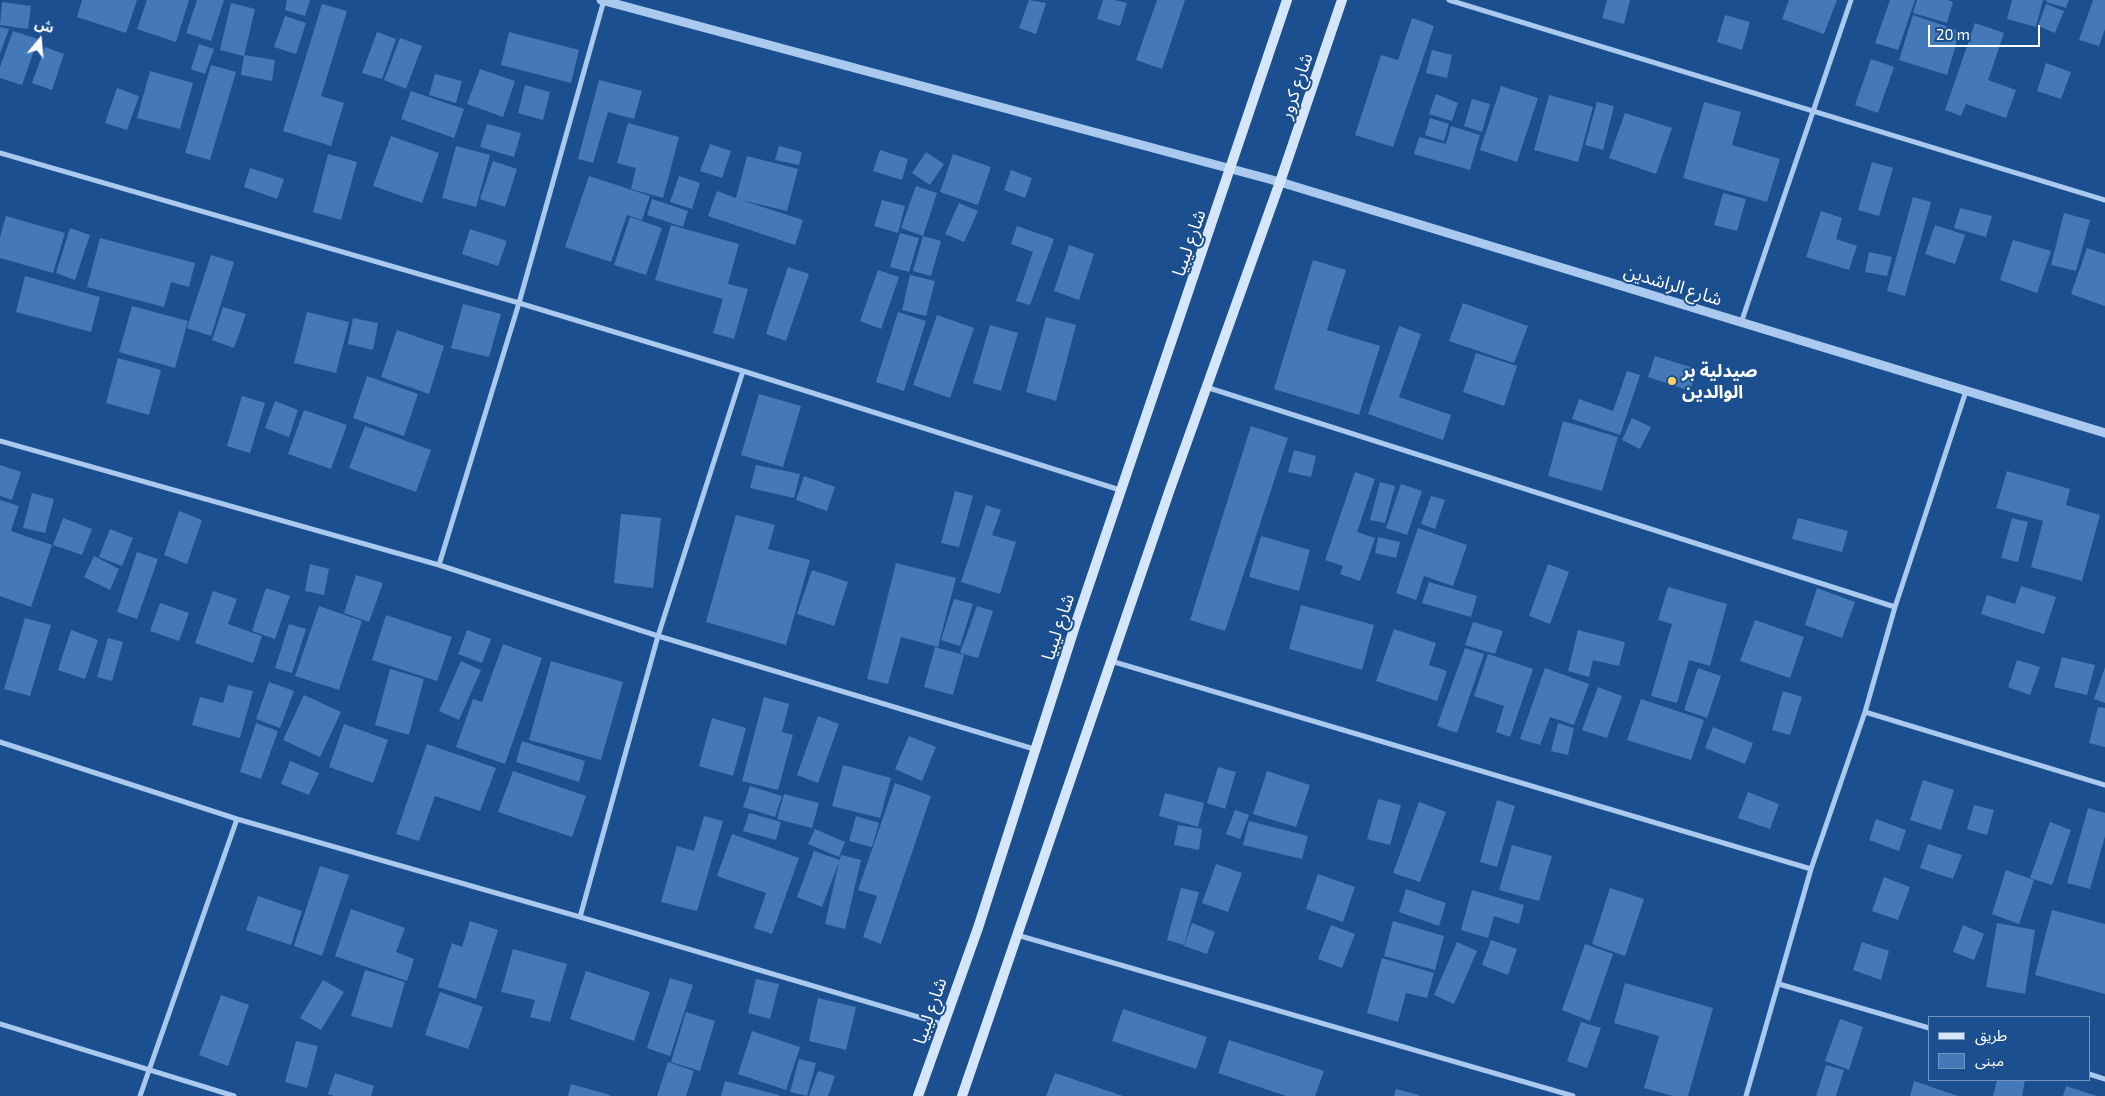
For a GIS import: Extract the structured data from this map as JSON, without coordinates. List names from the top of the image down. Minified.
{"streets":{"main road":["شارع كرور","شارع ليبيا"],"street":["شارع الراشدين"]},"crossings":[["شارع كرور","شارع ليبيا"],["شارع كرور","شارع الراشدين"],["شارع ليبيا","شارع الراشدين"]],"places":["صيدلية بر الوالدين"],"legend":["طريق","مبنى"],"scale_bar":"20 m","north":"top"}
